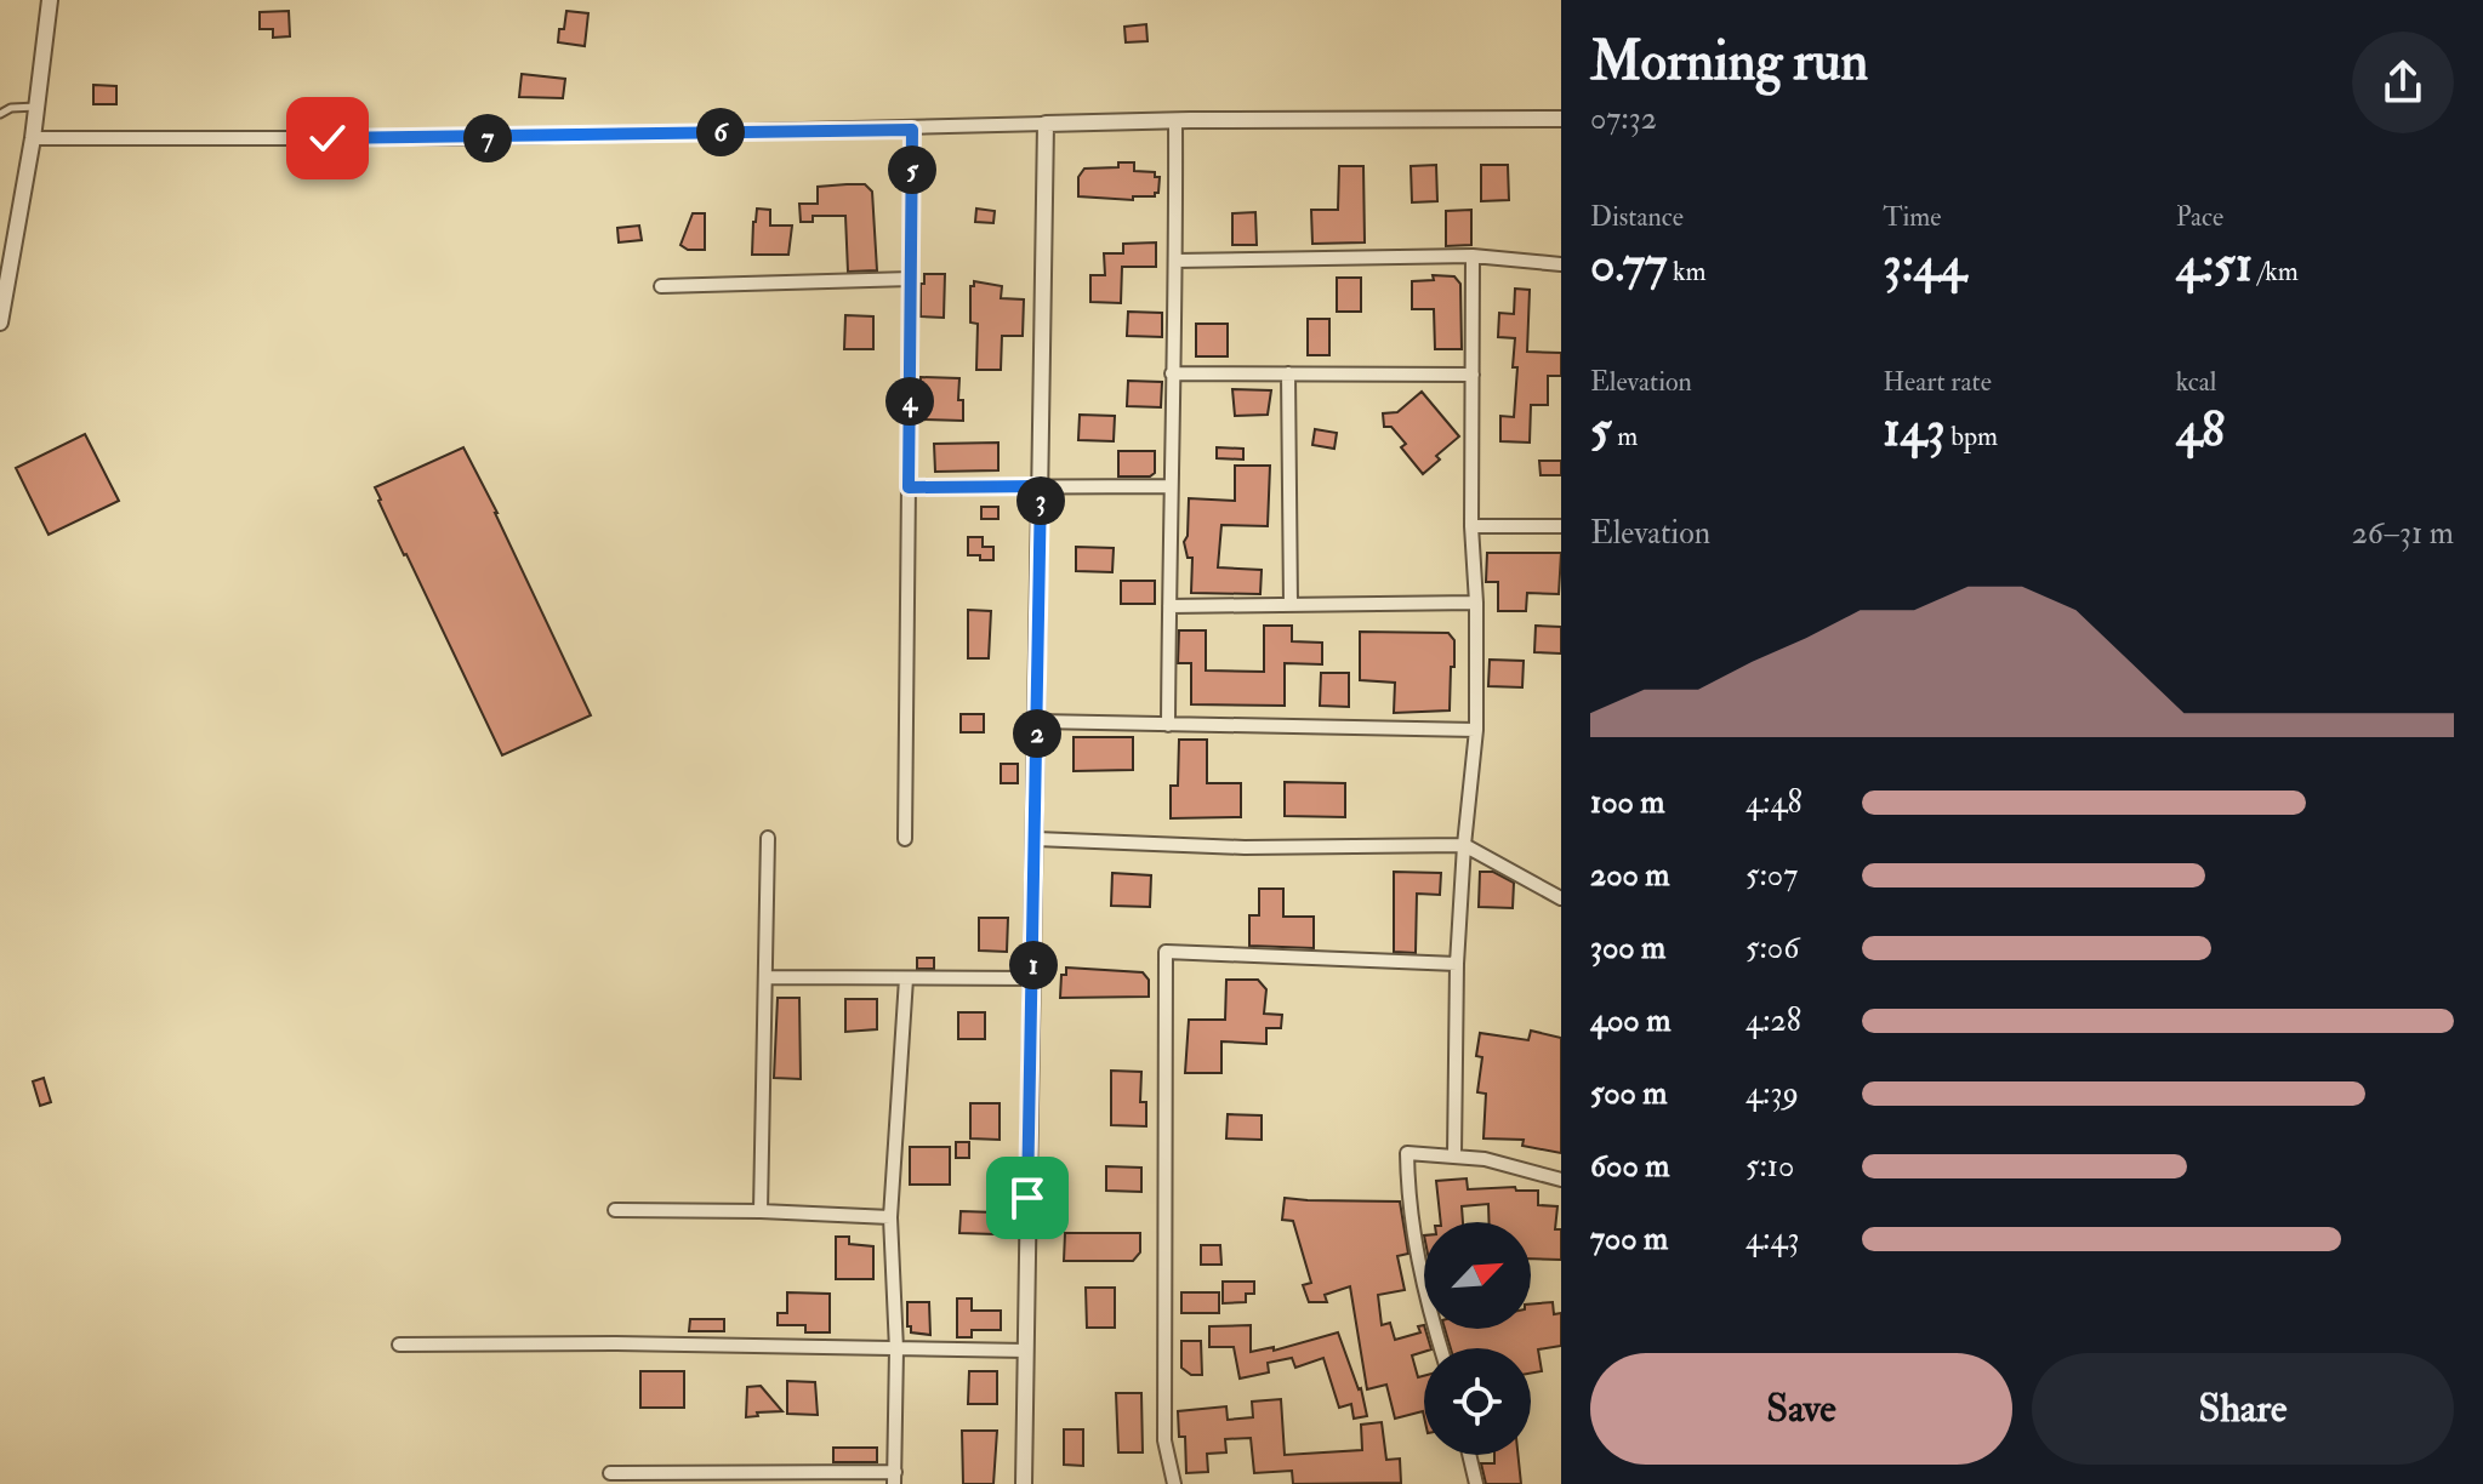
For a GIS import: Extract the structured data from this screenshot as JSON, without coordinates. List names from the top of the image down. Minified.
{"north":"top right","page":{"heading":["Morning run","07:32"],"pins":["6","7","5","4","3","2","1"],"stats":[["Distance","0.77 km"],["Time","3:44"],["Pace","4:51 /km"],["Elevation","5 m"],["Heart rate","143 bpm"],["kcal","48"]],"chart":["Elevation","26–31 m"],"list":[{"name":"100 m","note":"4:48"},{"name":"200 m","note":"5:07"},{"name":"300 m","note":"5:06"},{"name":"400 m","note":"4:28"},{"name":"500 m","note":"4:39"},{"name":"600 m","note":"5:10"},{"name":"700 m","note":"4:43"}],"buttons":["Save","Share"]}}
